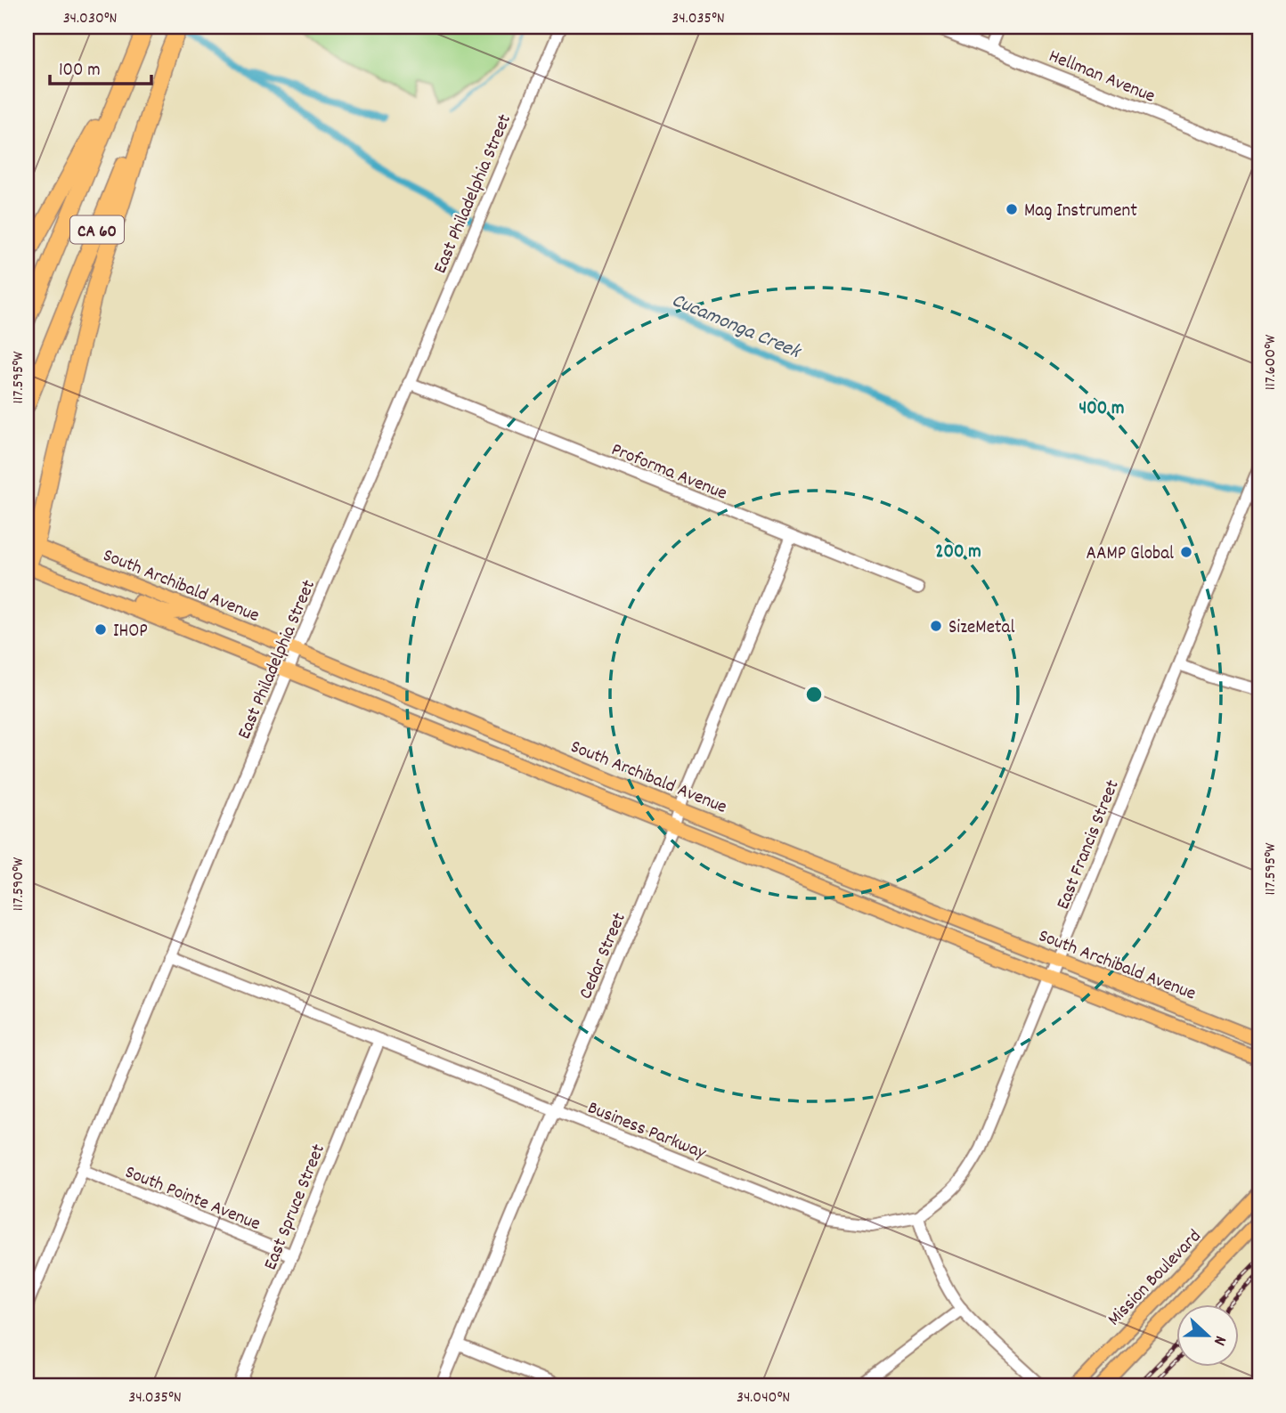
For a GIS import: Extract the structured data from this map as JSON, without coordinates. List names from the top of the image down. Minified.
{"streets":{"highway":["CA 60"],"main road":["South Archibald Avenue","Mission Boulevard"],"street":["Hellman Avenue","East Philadelphia Street","Proforma Avenue","East Francis Street","Cedar Street","Business Parkway","South Pointe Avenue","East Spruce Street"]},"crossings":[["East Philadelphia Street","Proforma Avenue"],["East Philadelphia Street","South Archibald Avenue"],["East Philadelphia Street","Business Parkway"],["East Philadelphia Street","South Pointe Avenue"],["Proforma Avenue","Cedar Street"],["South Archibald Avenue","East Francis Street"],["South Archibald Avenue","Cedar Street"],["East Francis Street","Business Parkway"],["Cedar Street","Business Parkway"],["Business Parkway","East Spruce Street"],["South Pointe Avenue","East Spruce Street"]],"water":["Cucamonga Creek"],"places":["Mag Instrument","AAMP Global","SizeMetal","IHOP"],"scale_bar":"100 m","north":"right","coordinates":["34.030°N","34.035°N","117.600°W","117.595°W","117.590°W","34.040°N"],"rings":["400 m","200 m"]}
